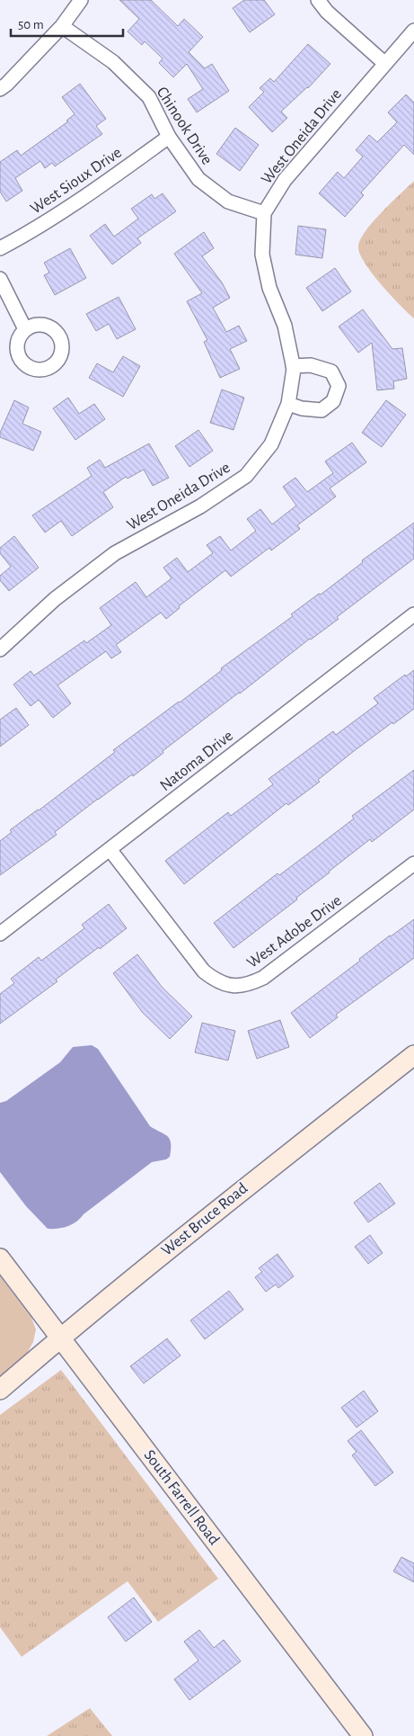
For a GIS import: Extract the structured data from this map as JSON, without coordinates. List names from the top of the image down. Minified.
{"streets":{"street":["Chinook Drive","West Oneida Drive","West Sioux Drive","Natoma Drive","West Adobe Drive","West Bruce Road","South Farrell Road"]},"crossings":[["Chinook Drive","West Oneida Drive"],["Chinook Drive","West Sioux Drive"],["Natoma Drive","West Adobe Drive"],["West Bruce Road","South Farrell Road"]],"scale_bar":"50 m"}
